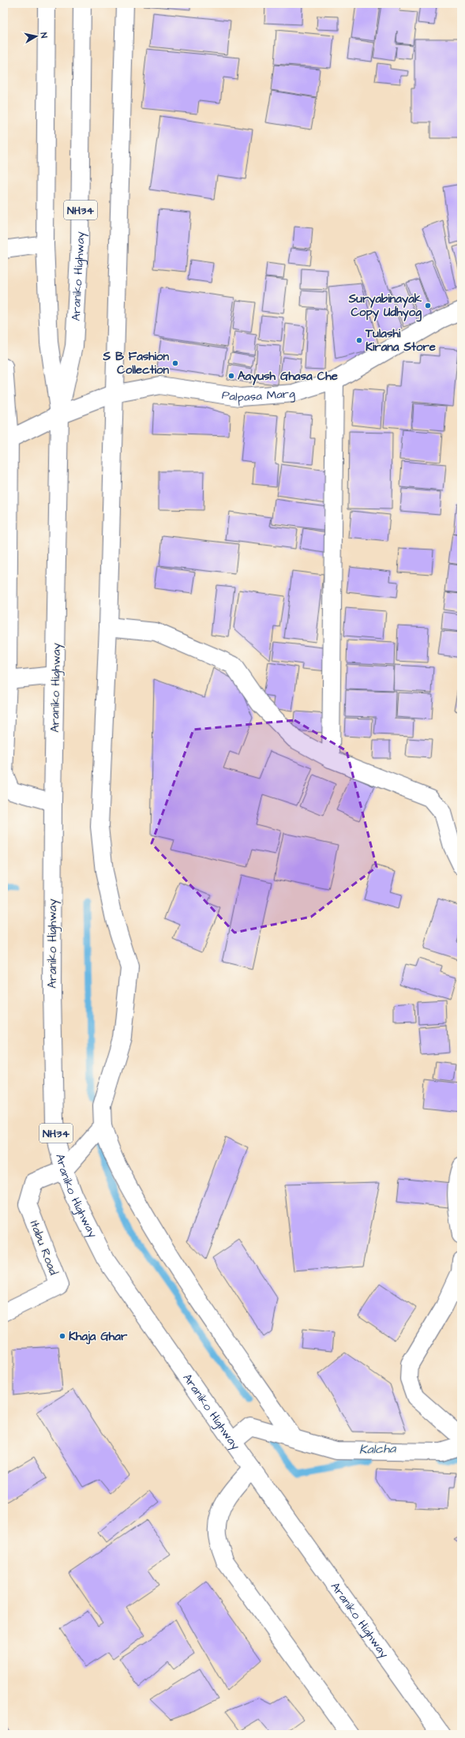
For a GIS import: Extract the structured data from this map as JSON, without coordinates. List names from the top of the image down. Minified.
{"streets":{"main road":["NH34","Araniko Highway","Palpasa Marg","Itabu Road"]},"crossings":[["Araniko Highway","Palpasa Marg"],["Araniko Highway","Itabu Road"]],"water":["Kalcha"],"places":["Suryabinayak Copy Udhyog","Tulashi Kirana Store","S B Fashion Collection","Aayush Ghasa Che","Khaja Ghar"],"north":"right"}
